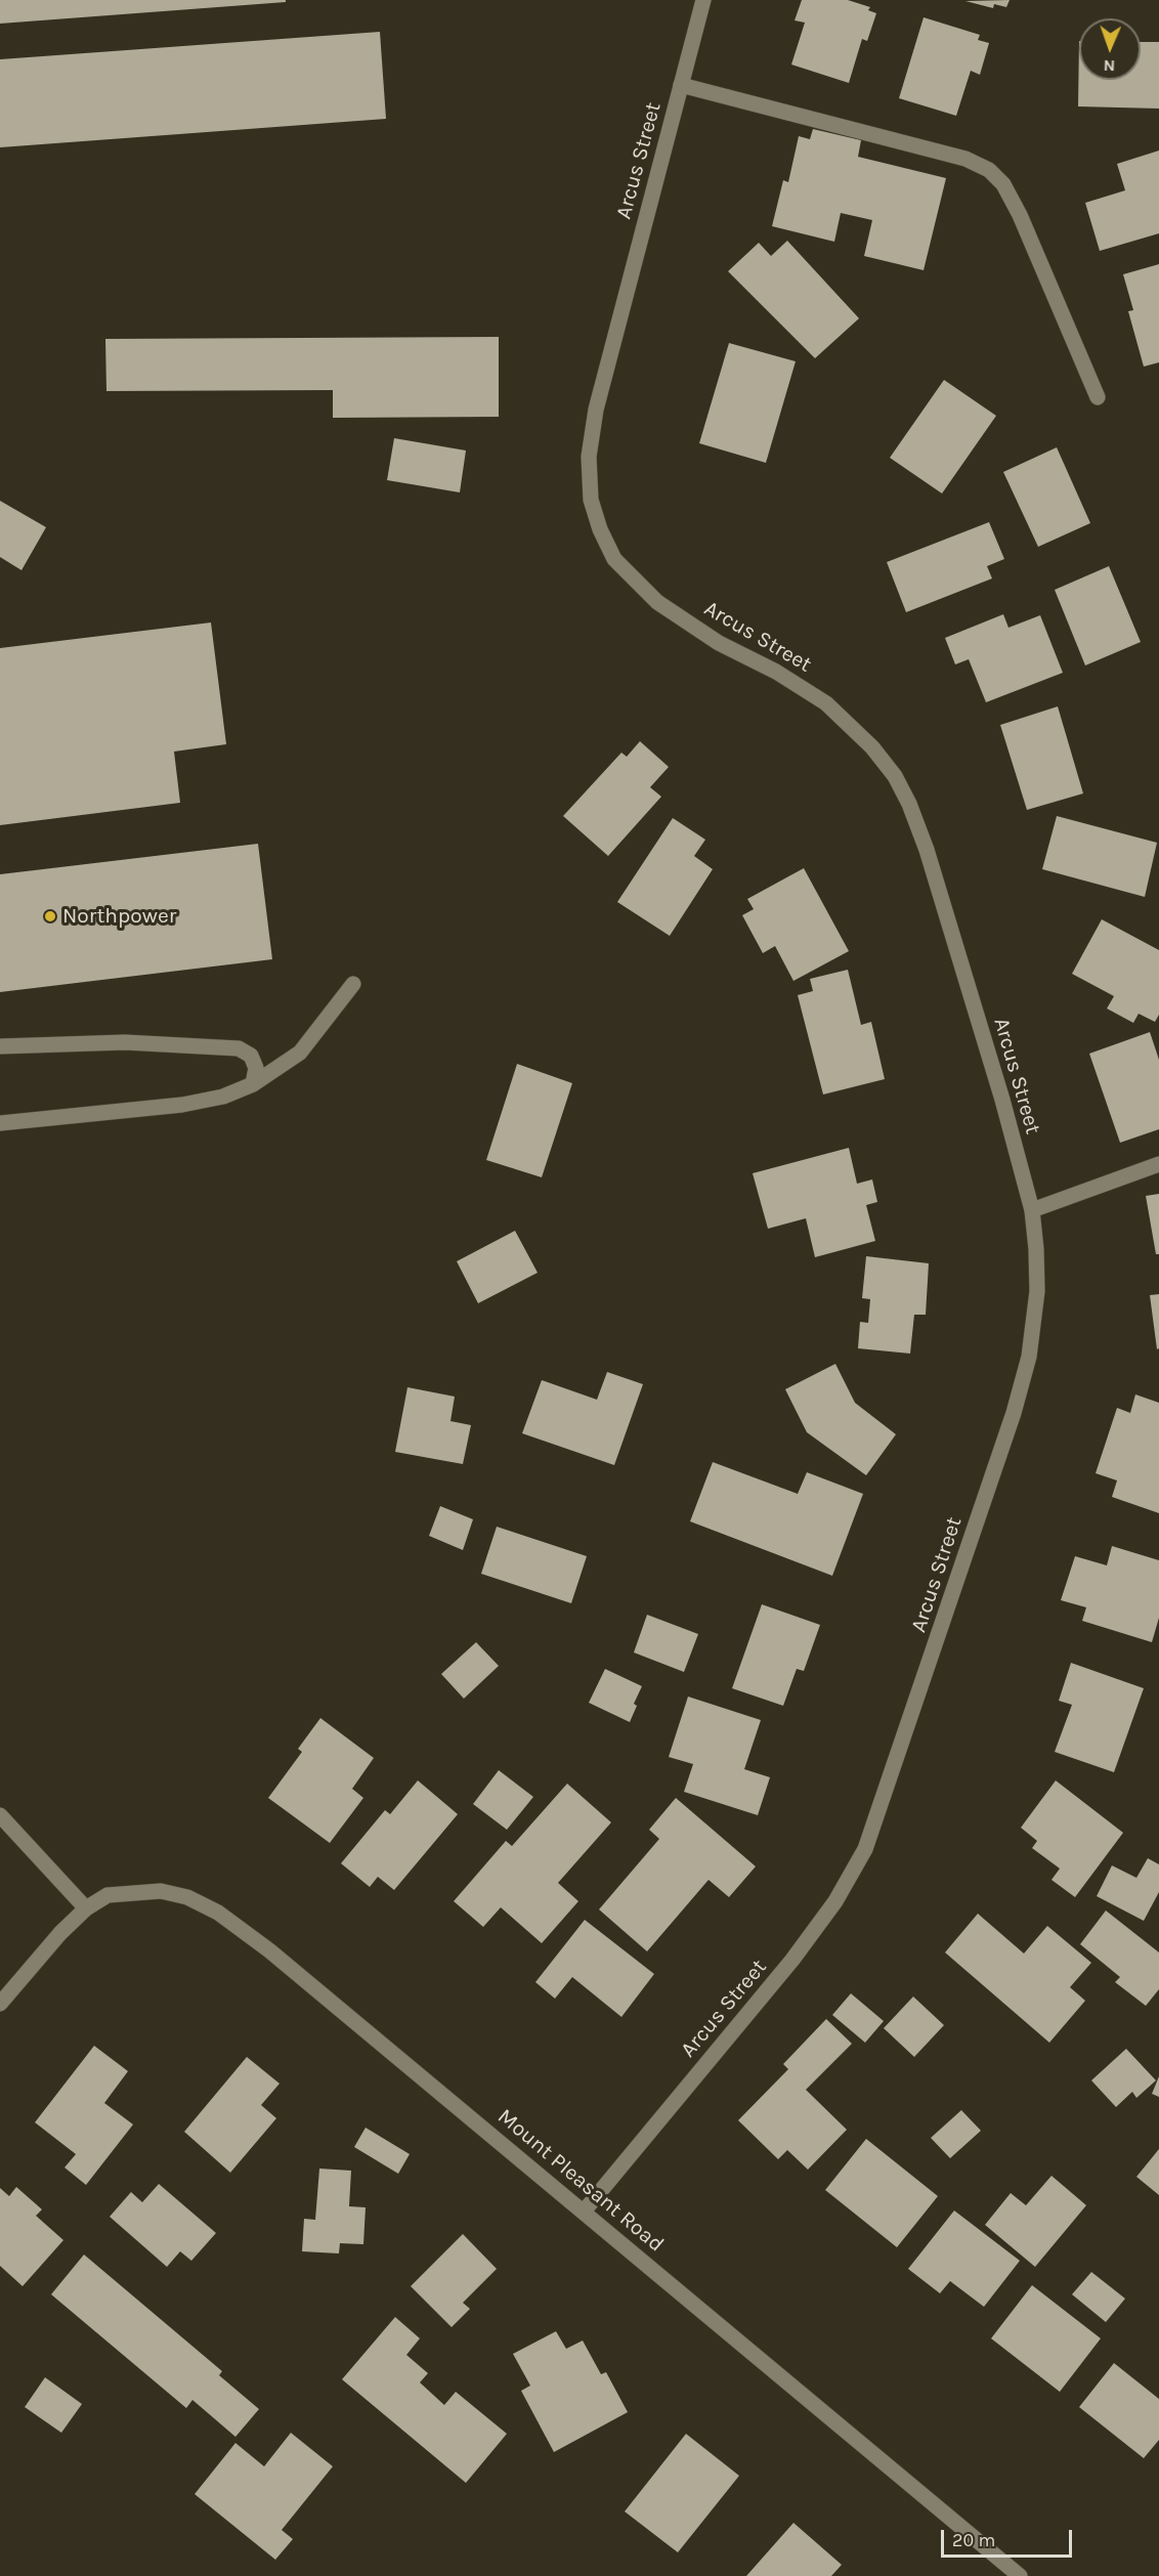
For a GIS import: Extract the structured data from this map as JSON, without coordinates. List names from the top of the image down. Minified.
{"streets":{"street":["Arcus Street","Mount Pleasant Road"]},"crossings":[["Arcus Street","Mount Pleasant Road"]],"places":["Northpower"],"scale_bar":"20 m","north":"bottom"}
